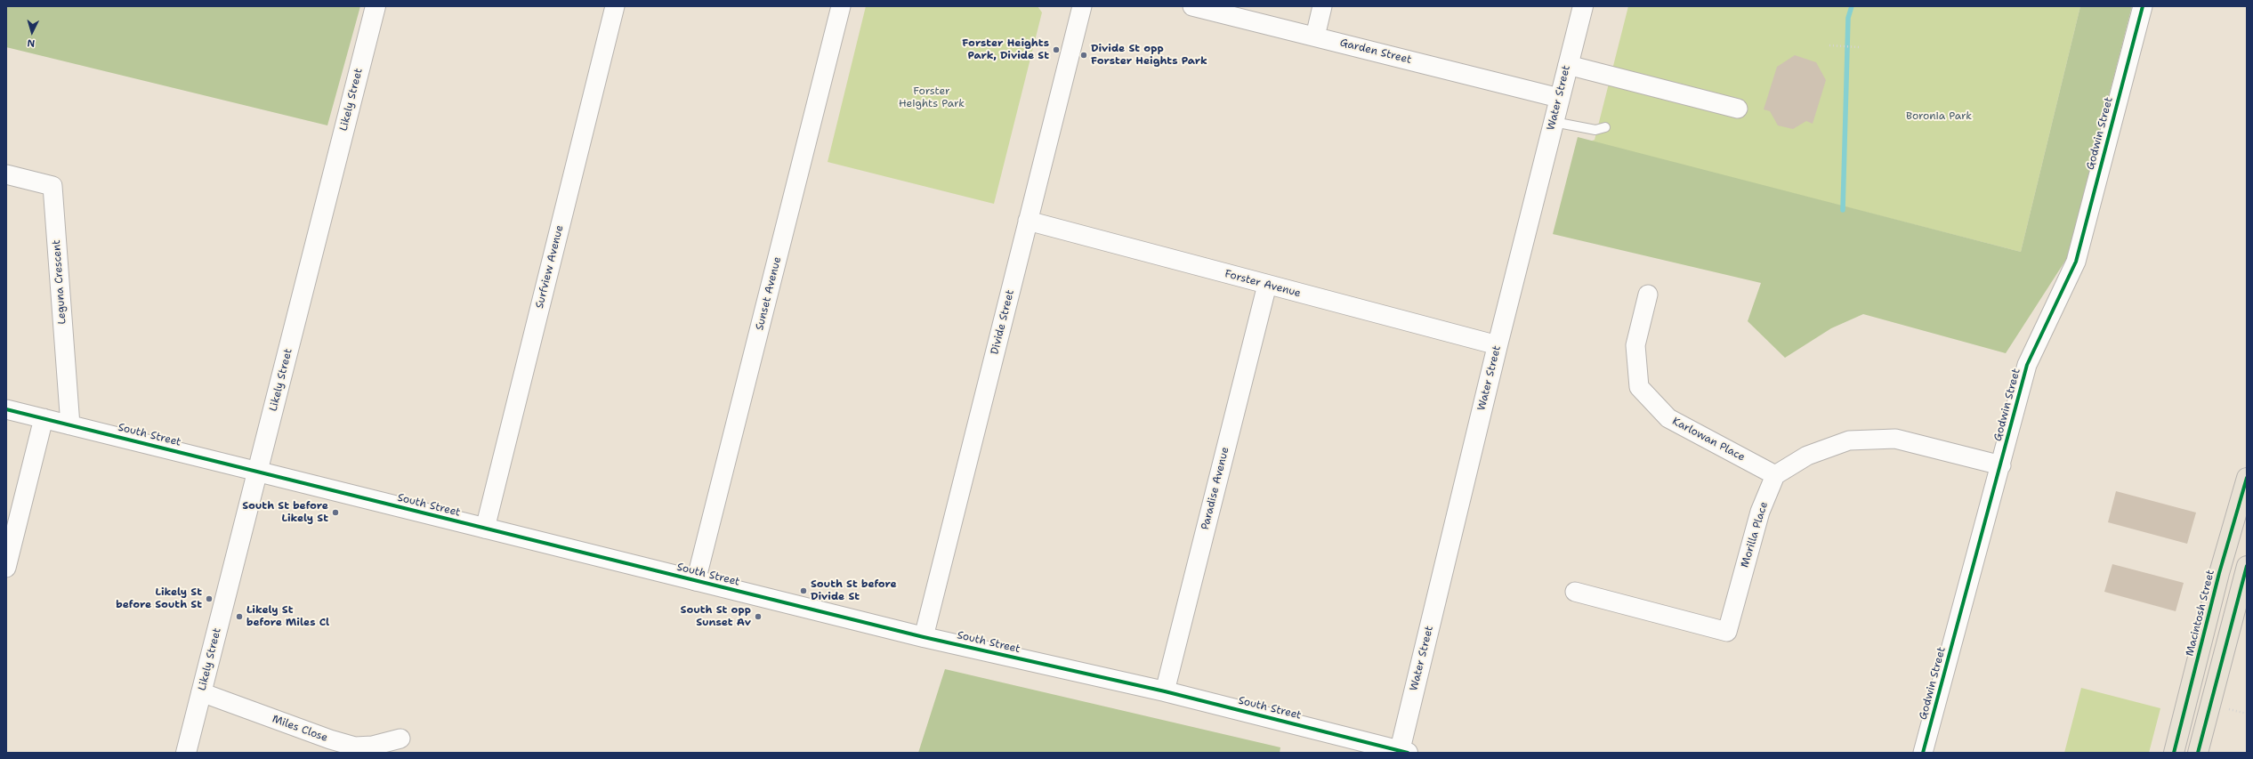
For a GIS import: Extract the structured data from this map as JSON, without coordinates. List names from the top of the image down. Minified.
{"streets":{"main road":["Macintosh Street"],"street":["Garden Street","Water Street","Likely Street","Godwin Street","Surfview Avenue","Leguna Crescent","Forster Avenue","Sunset Avenue","Divide Street","South Street","Karlowan Place","Paradise Avenue","Morilla Place","Miles Close"]},"crossings":[["Garden Street","Water Street"],["Water Street","Forster Avenue"],["Water Street","South Street"],["Likely Street","South Street"],["Likely Street","Miles Close"],["Surfview Avenue","South Street"],["Leguna Crescent","South Street"],["Forster Avenue","Divide Street"],["Forster Avenue","Paradise Avenue"],["Sunset Avenue","South Street"],["Divide Street","South Street"],["South Street","Paradise Avenue"],["Karlowan Place","Morilla Place"]],"parks":["Forster Heights Park","Boronia Park"],"places":["Forster Heights Park, Divide St","Divide St opp Forster Heights Park","South St before Likely St","South St before Divide St","Likely St before South St","Likely St before Miles Cl","South St opp Sunset Av"],"north":"bottom"}
